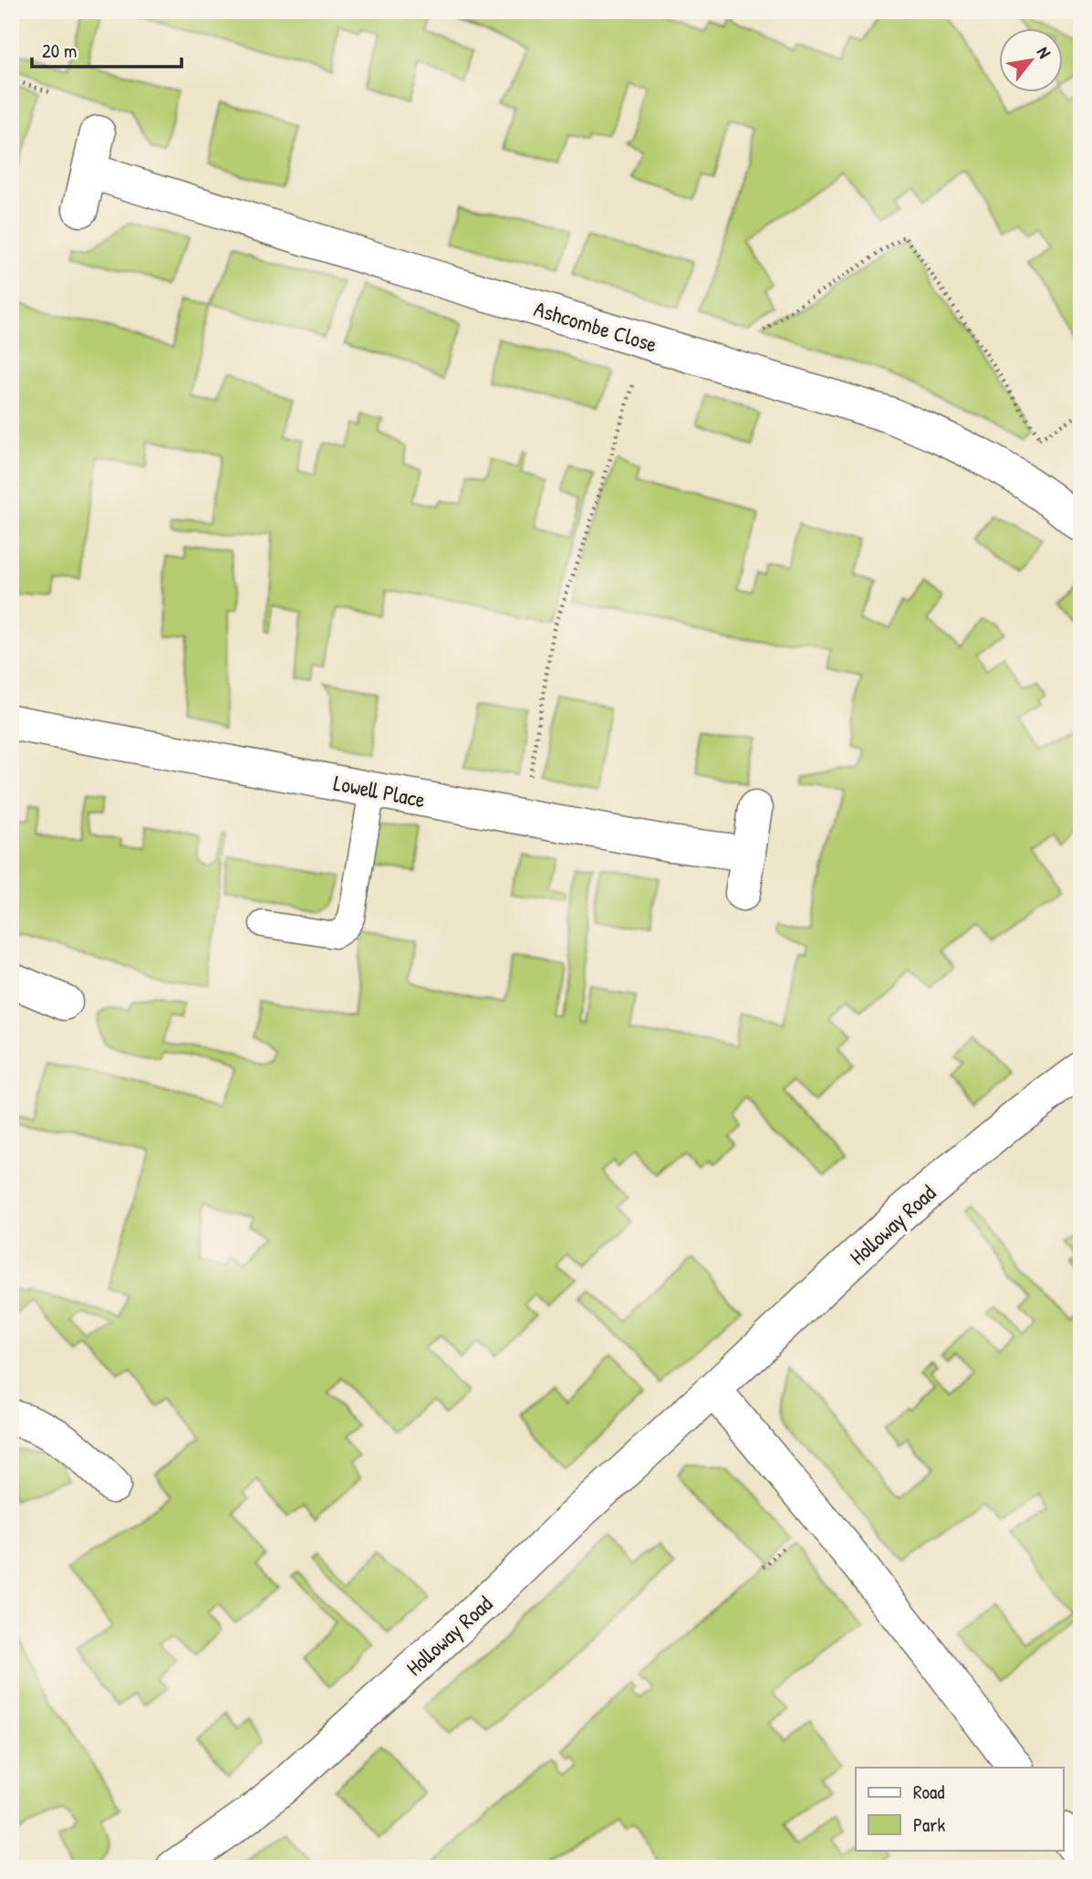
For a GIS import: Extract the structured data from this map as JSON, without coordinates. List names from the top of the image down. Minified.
{"streets":{"street":["Ashcombe Close","Lowell Place","Holloway Road"]},"legend":["Road","Park"],"scale_bar":"20 m","north":"top right"}
